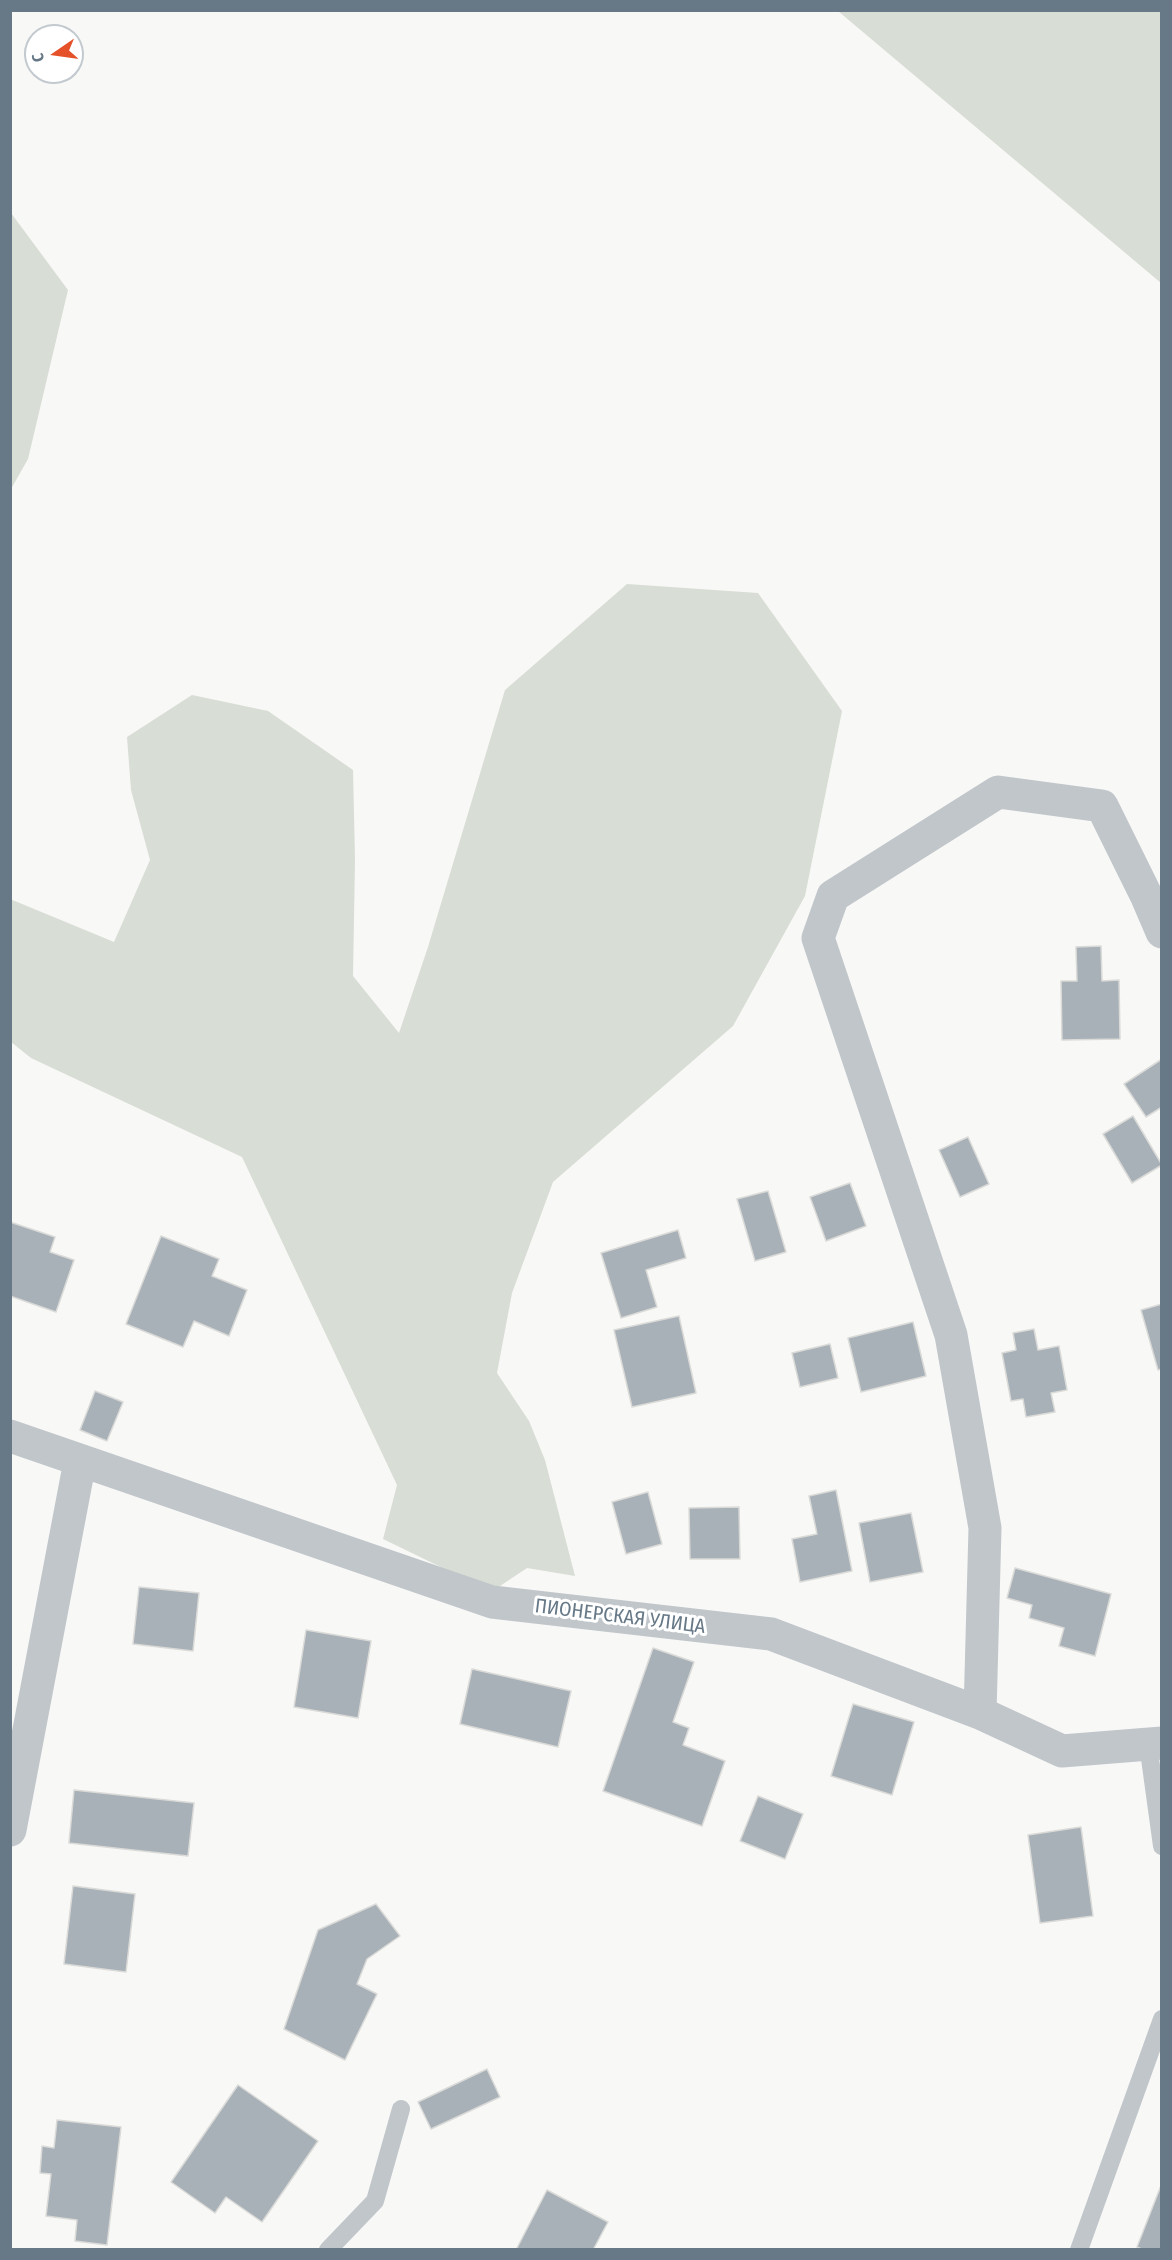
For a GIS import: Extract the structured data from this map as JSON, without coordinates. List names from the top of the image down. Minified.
{"streets":{"street":["ПИОНЕРСКАЯ УЛИЦА"]},"north":"left"}
